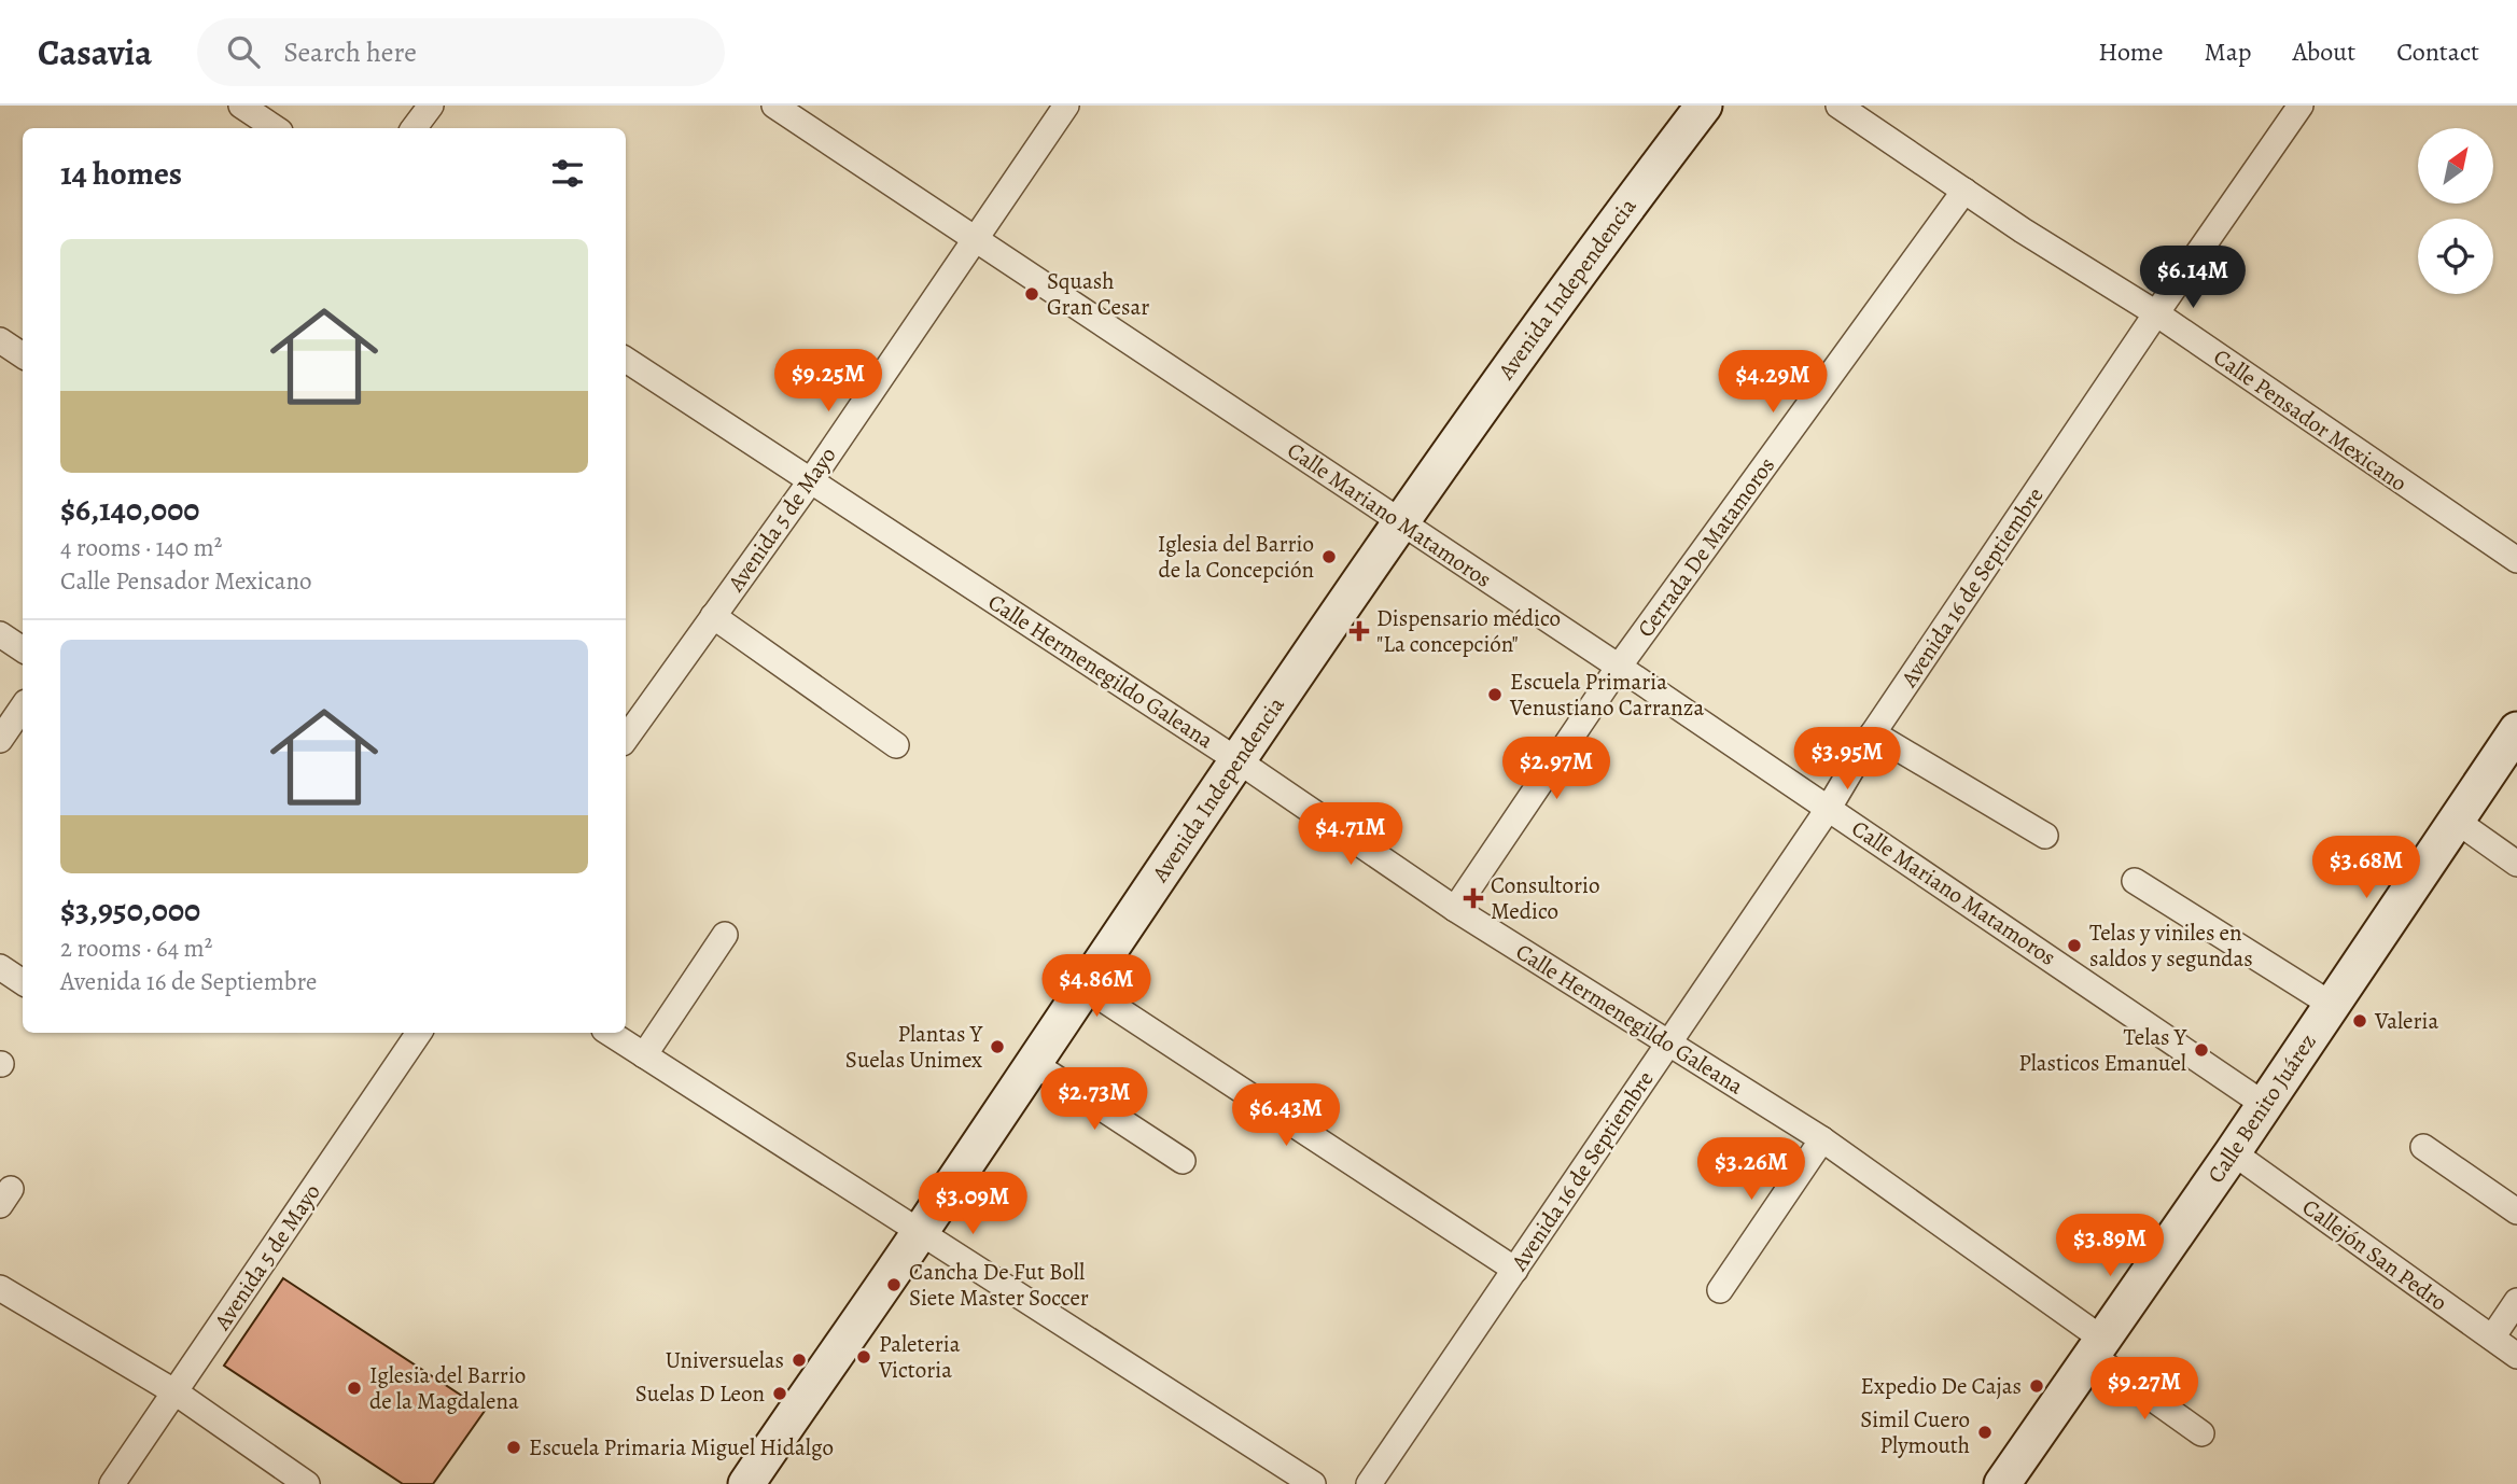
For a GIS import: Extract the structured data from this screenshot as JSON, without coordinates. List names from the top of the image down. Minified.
{"streets":{"main road":["Avenida Independencia","Calle Benito Juárez"],"street":["Calle Pensador Mexicano","Calle Mariano Matamoros","Avenida 5 de Mayo","Cerrada De Matamoros","Avenida 16 de Septiembre","Calle Hermenegildo Galeana","Callejón San Pedro"]},"crossings":[["Avenida Independencia","Calle Mariano Matamoros"],["Avenida Independencia","Calle Hermenegildo Galeana"],["Calle Pensador Mexicano","Cerrada De Matamoros"],["Calle Pensador Mexicano","Avenida 16 de Septiembre"],["Calle Mariano Matamoros","Avenida 5 de Mayo"],["Calle Mariano Matamoros","Cerrada De Matamoros"],["Calle Mariano Matamoros","Avenida 16 de Septiembre"],["Calle Mariano Matamoros","Calle Benito Juárez"],["Avenida 5 de Mayo","Calle Hermenegildo Galeana"],["Cerrada De Matamoros","Calle Hermenegildo Galeana"],["Avenida 16 de Septiembre","Calle Hermenegildo Galeana"],["Calle Hermenegildo Galeana","Calle Benito Juárez"],["Calle Benito Juárez","Callejón San Pedro"]],"places":{"other":["Squash Gran Cesar","Iglesia del Barrio de la Concepción","Escuela Primaria Venustiano Carranza","Telas y viniles en saldos y segundas","Valeria","Plantas Y Suelas Unimex","Telas Y Plasticos Emanuel","Cancha De Fut Boll Siete Master Soccer","Paleteria Victoria","Universuelas","Expedio De Cajas","Iglesia del Barrio de la Magdalena","Suelas D Leon","Simil Cuero Plymouth","Escuela Primaria Miguel Hidalgo"],"health":["Dispensario médico \"La concepción\"","Consultorio Medico"]},"north":"top right","page":{"header":"Casavia","search":"Search here","nav":["Home","Map","About","Contact"],"heading":"14 homes","list":[{"name":"$6,140,000","note":"4 rooms · 140 m² · Calle Pensador Mexicano"},{"name":"$3,950,000","note":"2 rooms · 64 m² · Avenida 16 de Septiembre"}],"price":["$6.14M","$9.25M","$4.29M","$3.95M","$2.97M","$4.71M","$3.68M","$4.86M","$2.73M","$6.43M","$3.26M","$3.09M","$3.89M","$9.27M"]}}
